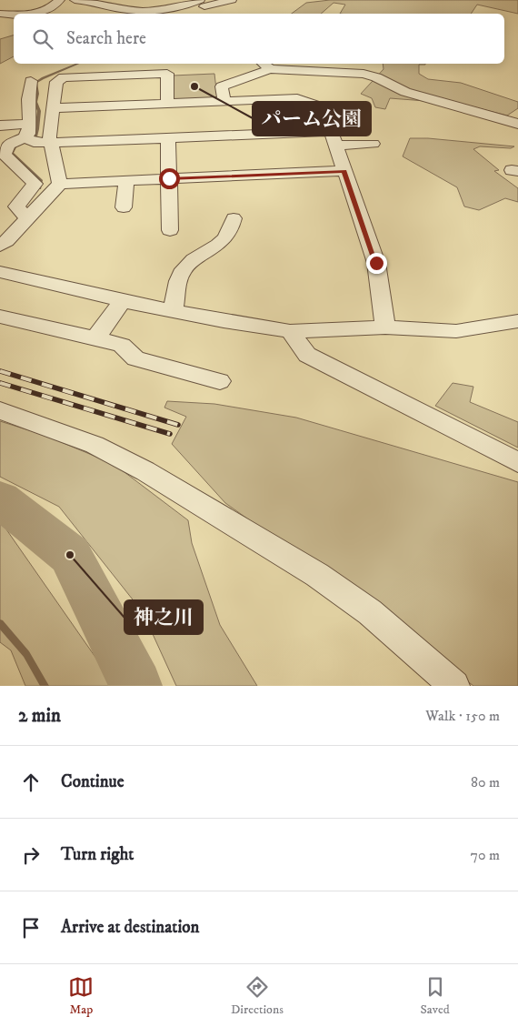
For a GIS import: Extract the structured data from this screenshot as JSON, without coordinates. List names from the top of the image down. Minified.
{"places":["パーム公園","神之川"],"page":{"search":"Search here","heading":["2 min","Walk · 150 m"],"list":[["Continue","80 m"],["Turn right","70 m"],"Arrive at destination"],"nav":["Map","Directions","Saved"]}}
